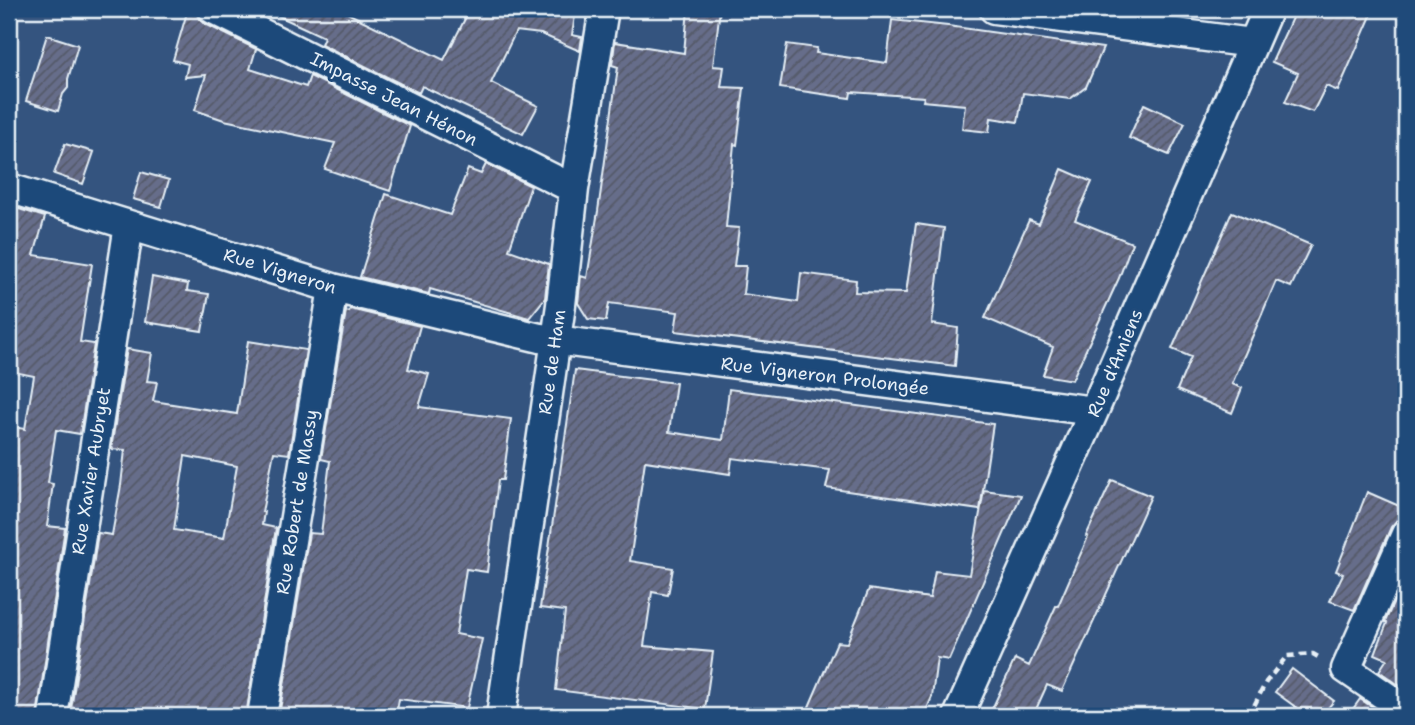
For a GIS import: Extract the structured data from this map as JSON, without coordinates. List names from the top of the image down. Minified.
{"streets":{"street":["Impasse Jean Hénon","Rue Vigneron","Rue de Ham","Rue d'Amiens","Rue Vigneron Prolongée","Rue Xavier Aubryet","Rue Robert de Massy"]},"crossings":[["Impasse Jean Hénon","Rue de Ham"],["Rue Vigneron","Rue de Ham"],["Rue Vigneron","Rue Vigneron Prolongée"],["Rue Vigneron","Rue Xavier Aubryet"],["Rue Vigneron","Rue Robert de Massy"],["Rue de Ham","Rue Vigneron Prolongée"],["Rue d'Amiens","Rue Vigneron Prolongée"]]}
